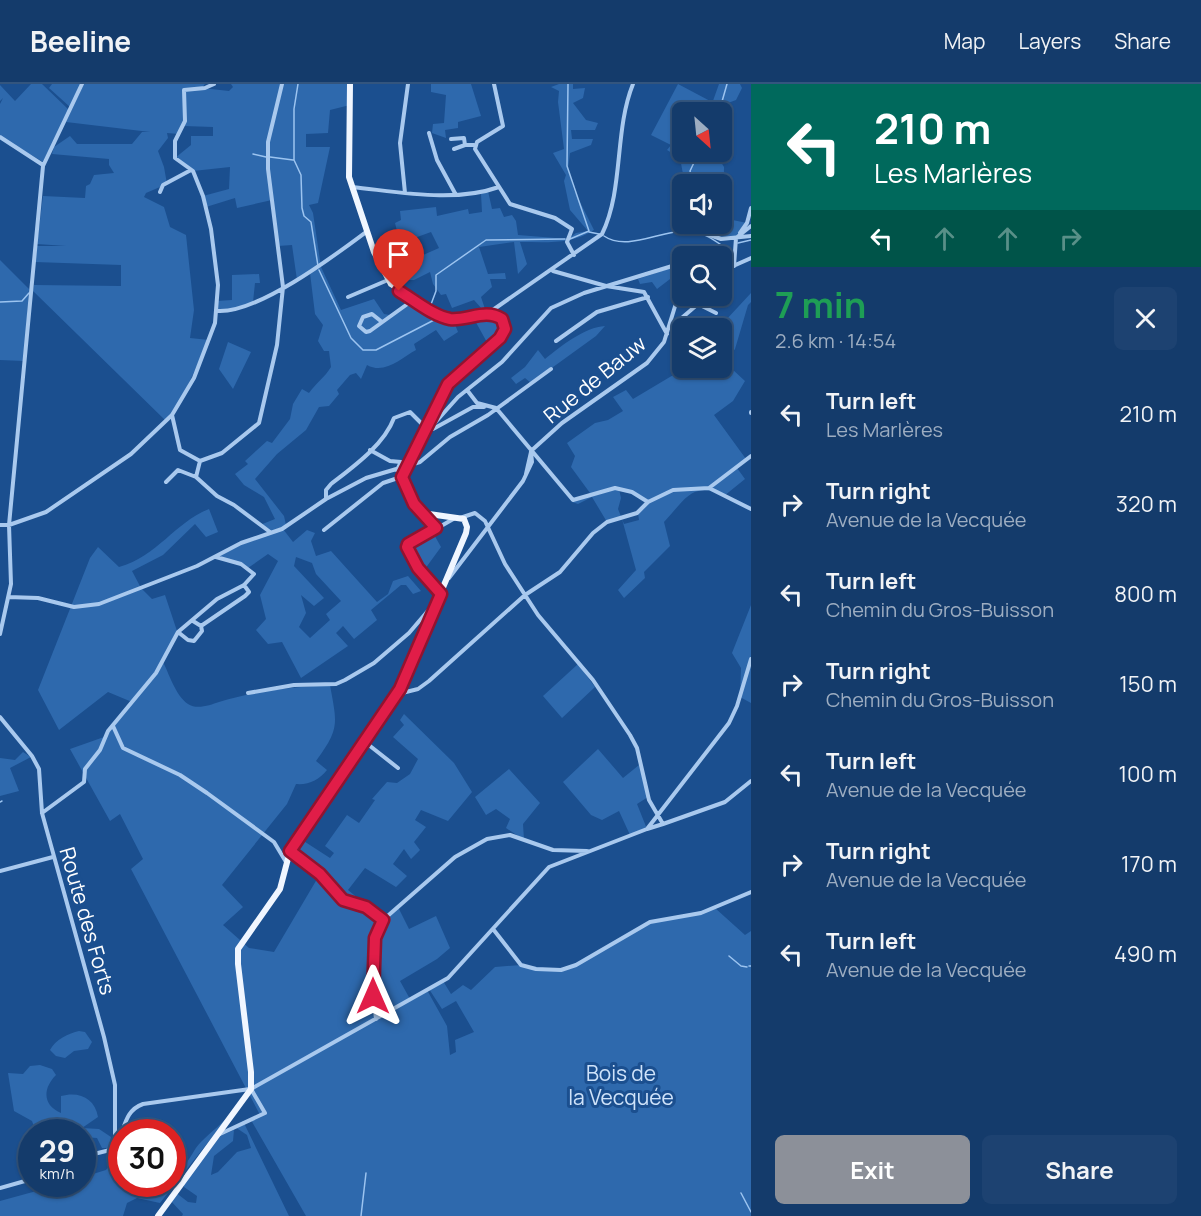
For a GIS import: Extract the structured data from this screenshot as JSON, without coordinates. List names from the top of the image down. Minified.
{"streets":{"street":["Rue de Bauw","Route des Forts"]},"parks":["Bois de la Vecquée"],"north":"bottom right","page":{"header":"Beeline","nav":["Map","Layers","Share"],"turn":["210 m","Les Marlères"],"heading":["7 min","2.6 km · 14:54"],"list":[{"name":"Turn left","note":"Les Marlères","value":"210 m"},{"name":"Turn right","note":"Avenue de la Vecquée","value":"320 m"},{"name":"Turn left","note":"Chemin du Gros-Buisson","value":"800 m"},{"name":"Turn right","note":"Chemin du Gros-Buisson","value":"150 m"},{"name":"Turn left","note":"Avenue de la Vecquée","value":"100 m"},{"name":"Turn right","note":"Avenue de la Vecquée","value":"170 m"},{"name":"Turn left","note":"Avenue de la Vecquée","value":"490 m"}],"speed":"29 km/h","limit":"30","buttons":["Exit","Share"]}}
